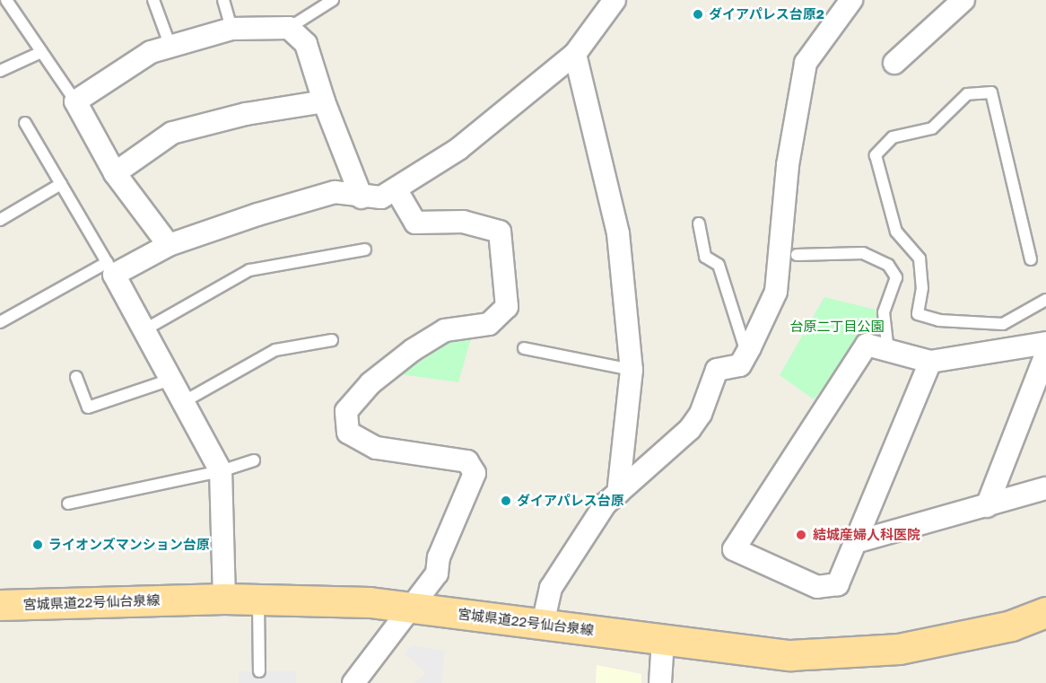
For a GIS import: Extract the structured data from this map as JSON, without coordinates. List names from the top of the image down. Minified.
{"streets":{"main road":["宮城県道22号仙台泉線"]},"parks":["台原二丁目公園"],"places":["ダイアパレス台原2","ダイアパレス台原","結城産婦人科医院","ライオンズマンション台原"]}
